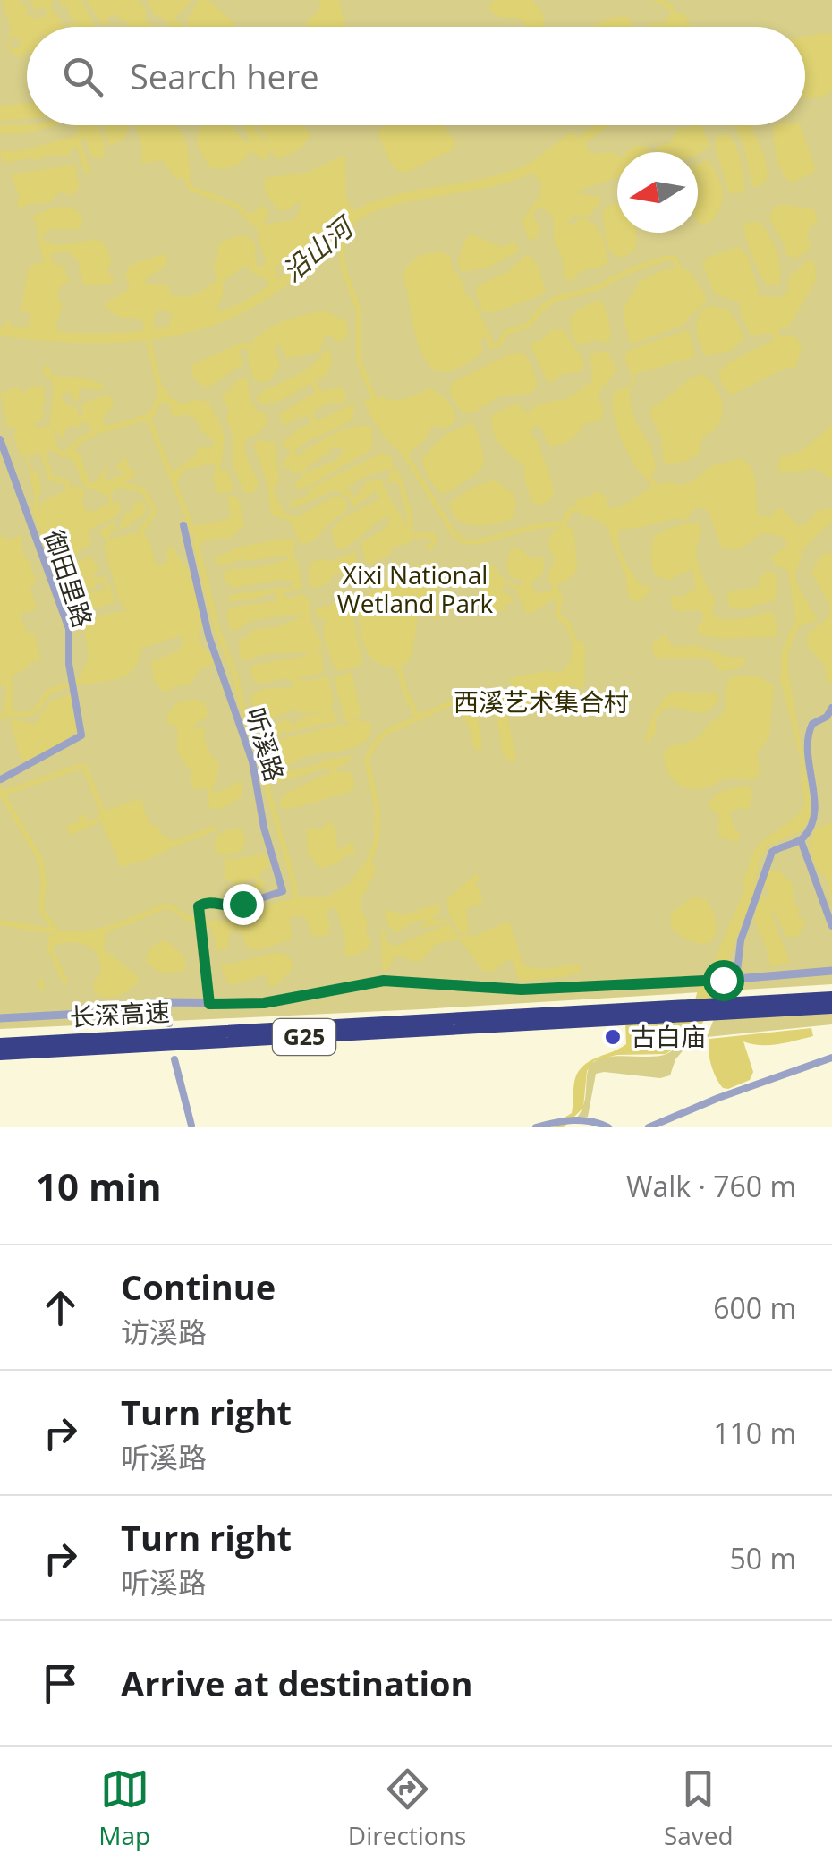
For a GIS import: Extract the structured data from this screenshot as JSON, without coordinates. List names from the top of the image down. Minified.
{"streets":{"highway":["长深高速","G25"],"street":["御田里路","听溪路"]},"water":["沿山河"],"parks":["Xixi National Wetland Park","西溪艺术集合村"],"places":["古白庙"],"north":"left","page":{"search":"Search here","heading":["10 min","Walk · 760 m"],"list":[["Continue","访溪路","600 m"],["Turn right","听溪路","110 m"],["Turn right","听溪路","50 m"],"Arrive at destination"],"nav":["Map","Directions","Saved"]}}
